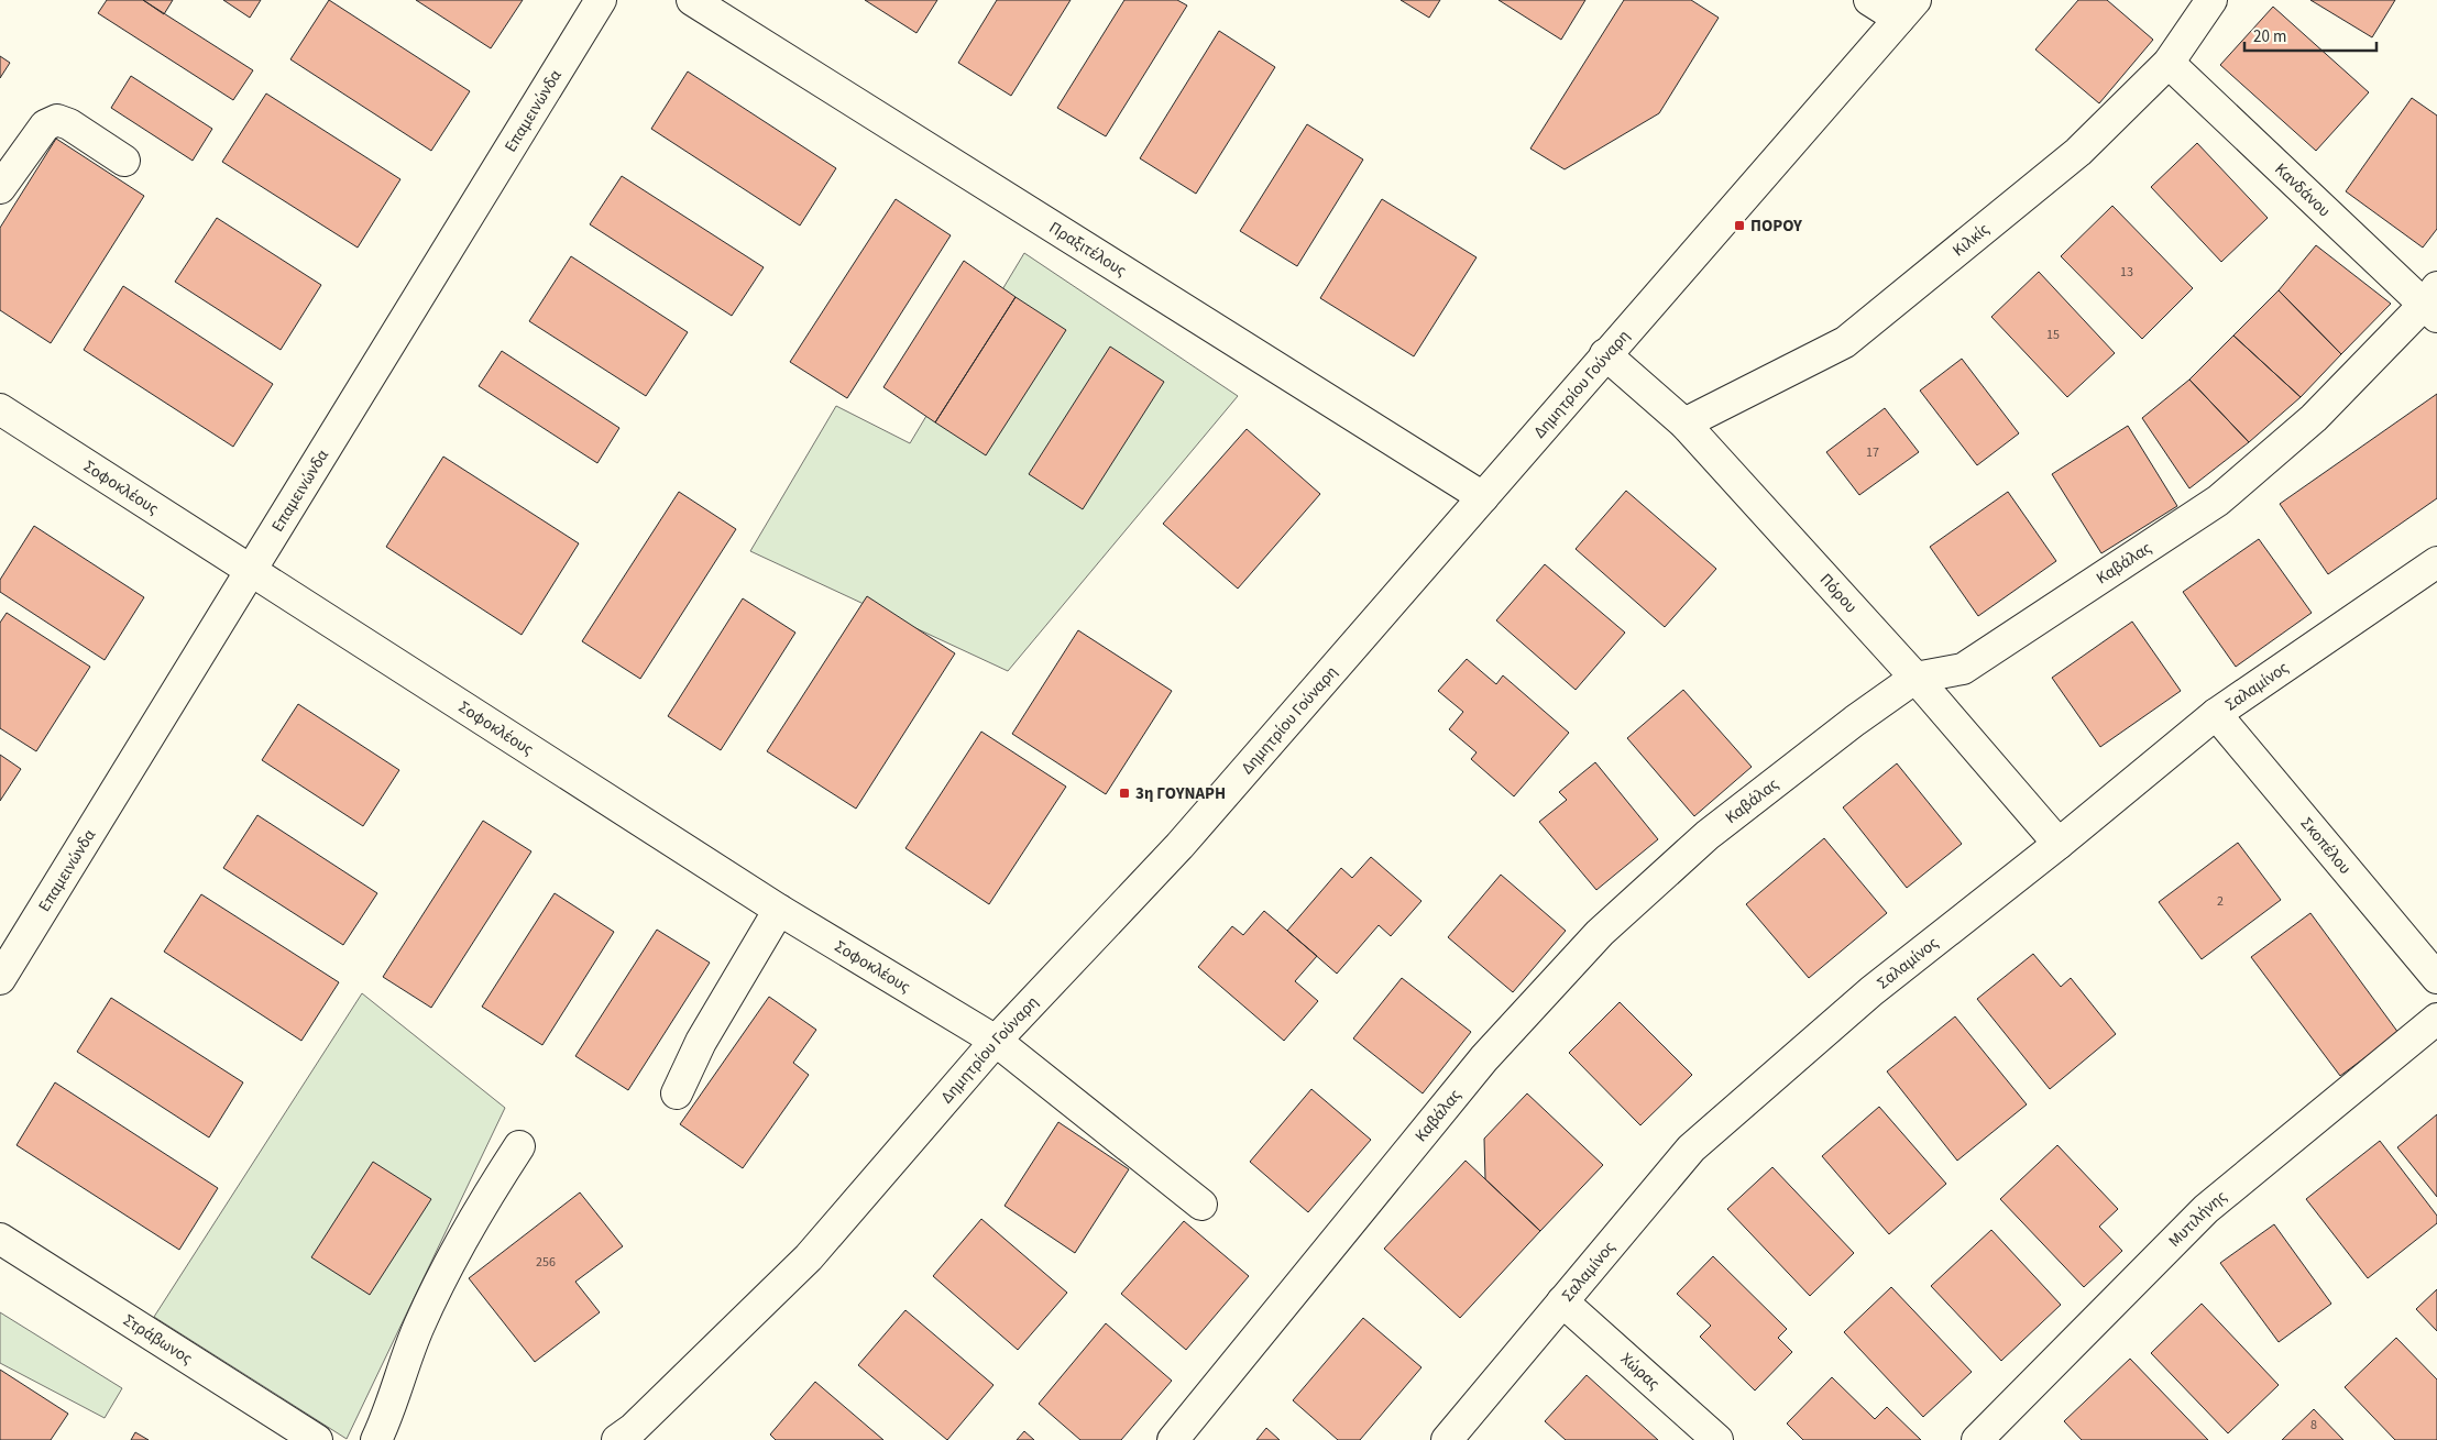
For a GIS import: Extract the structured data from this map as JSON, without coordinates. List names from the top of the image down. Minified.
{"streets":{"street":["Επαμεινώνδα","Κανδάνου","Κιλκίς","Πραξιτέλους","Δημητρίου Γούναρη","Σοφοκλέους","Καβάλας","Πόρου","Σαλαμίνος","Σκοπέλου","Μυτιλήνης","Στράβωνος","Χώρας"]},"crossings":[["Επαμεινώνδα","Σοφοκλέους"],["Κανδάνου","Κιλκίς"],["Κανδάνου","Καβάλας"],["Κιλκίς","Πόρου"],["Πραξιτέλους","Δημητρίου Γούναρη"],["Δημητρίου Γούναρη","Σοφοκλέους"],["Δημητρίου Γούναρη","Πόρου"],["Καβάλας","Πόρου"],["Πόρου","Σαλαμίνος"],["Σαλαμίνος","Σκοπέλου"],["Σαλαμίνος","Χώρας"]],"places":{"transit":["ΠΟΡΟΥ","3η ΓΟΥΝΑΡΗ"]},"house_numbers":["13","15","17","2","256","8"],"scale_bar":"20 m"}
